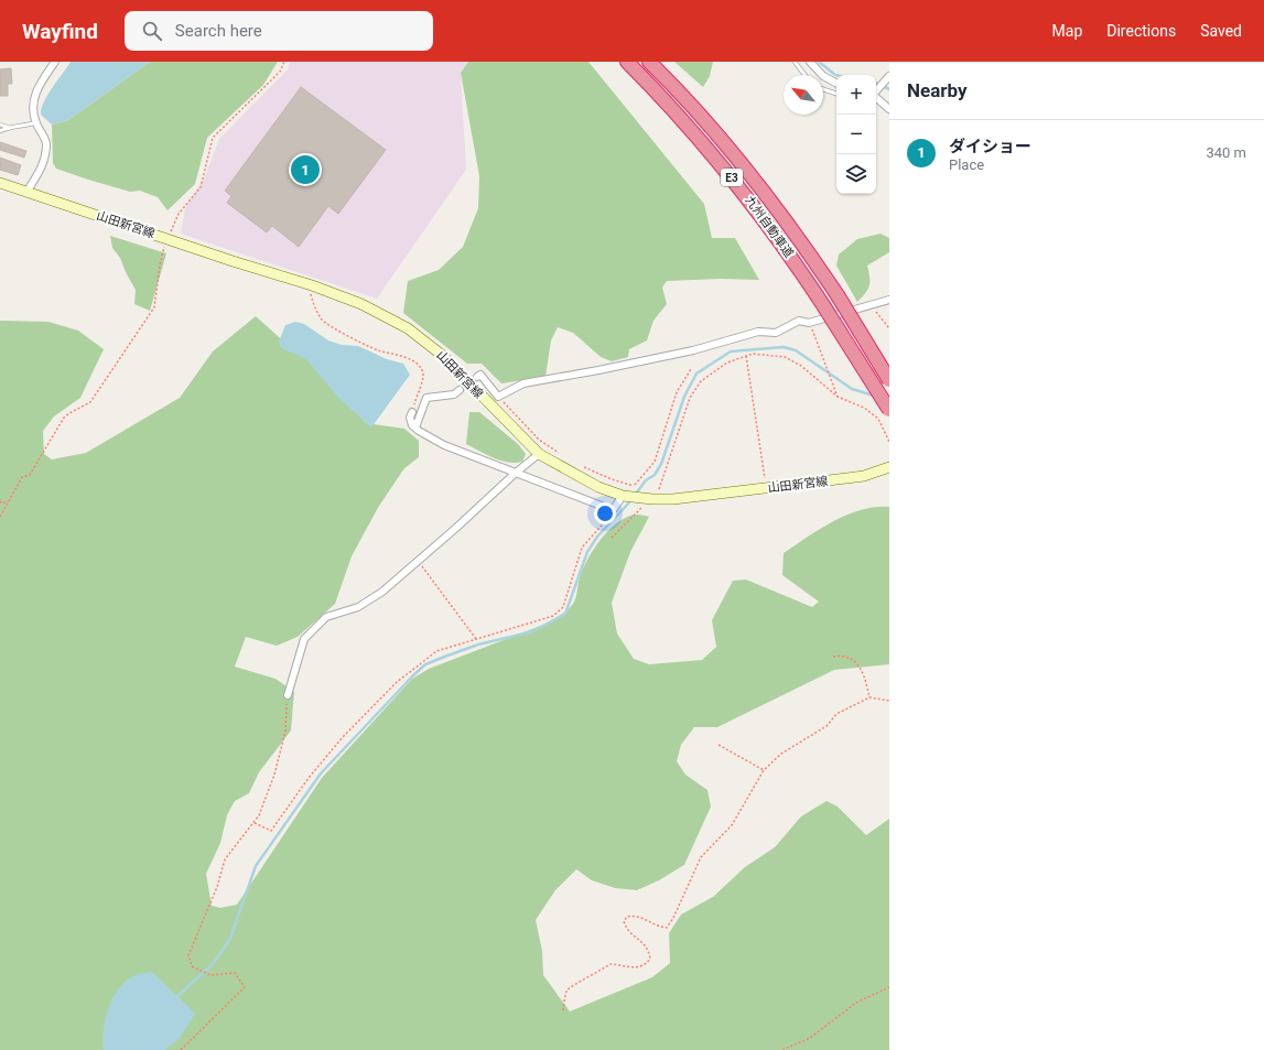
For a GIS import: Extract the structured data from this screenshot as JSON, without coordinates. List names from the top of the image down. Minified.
{"streets":{"highway":["E3","九州自動車道"],"main road":["山田新宮線"]},"north":"top left","page":{"header":"Wayfind","search":"Search here","nav":["Map","Directions","Saved"],"heading":"Nearby","map_buttons":["+","−"],"list":[{"mark":"1","name":"ダイショー","note":"Place","value":"340 m"}],"pins":"1"}}
